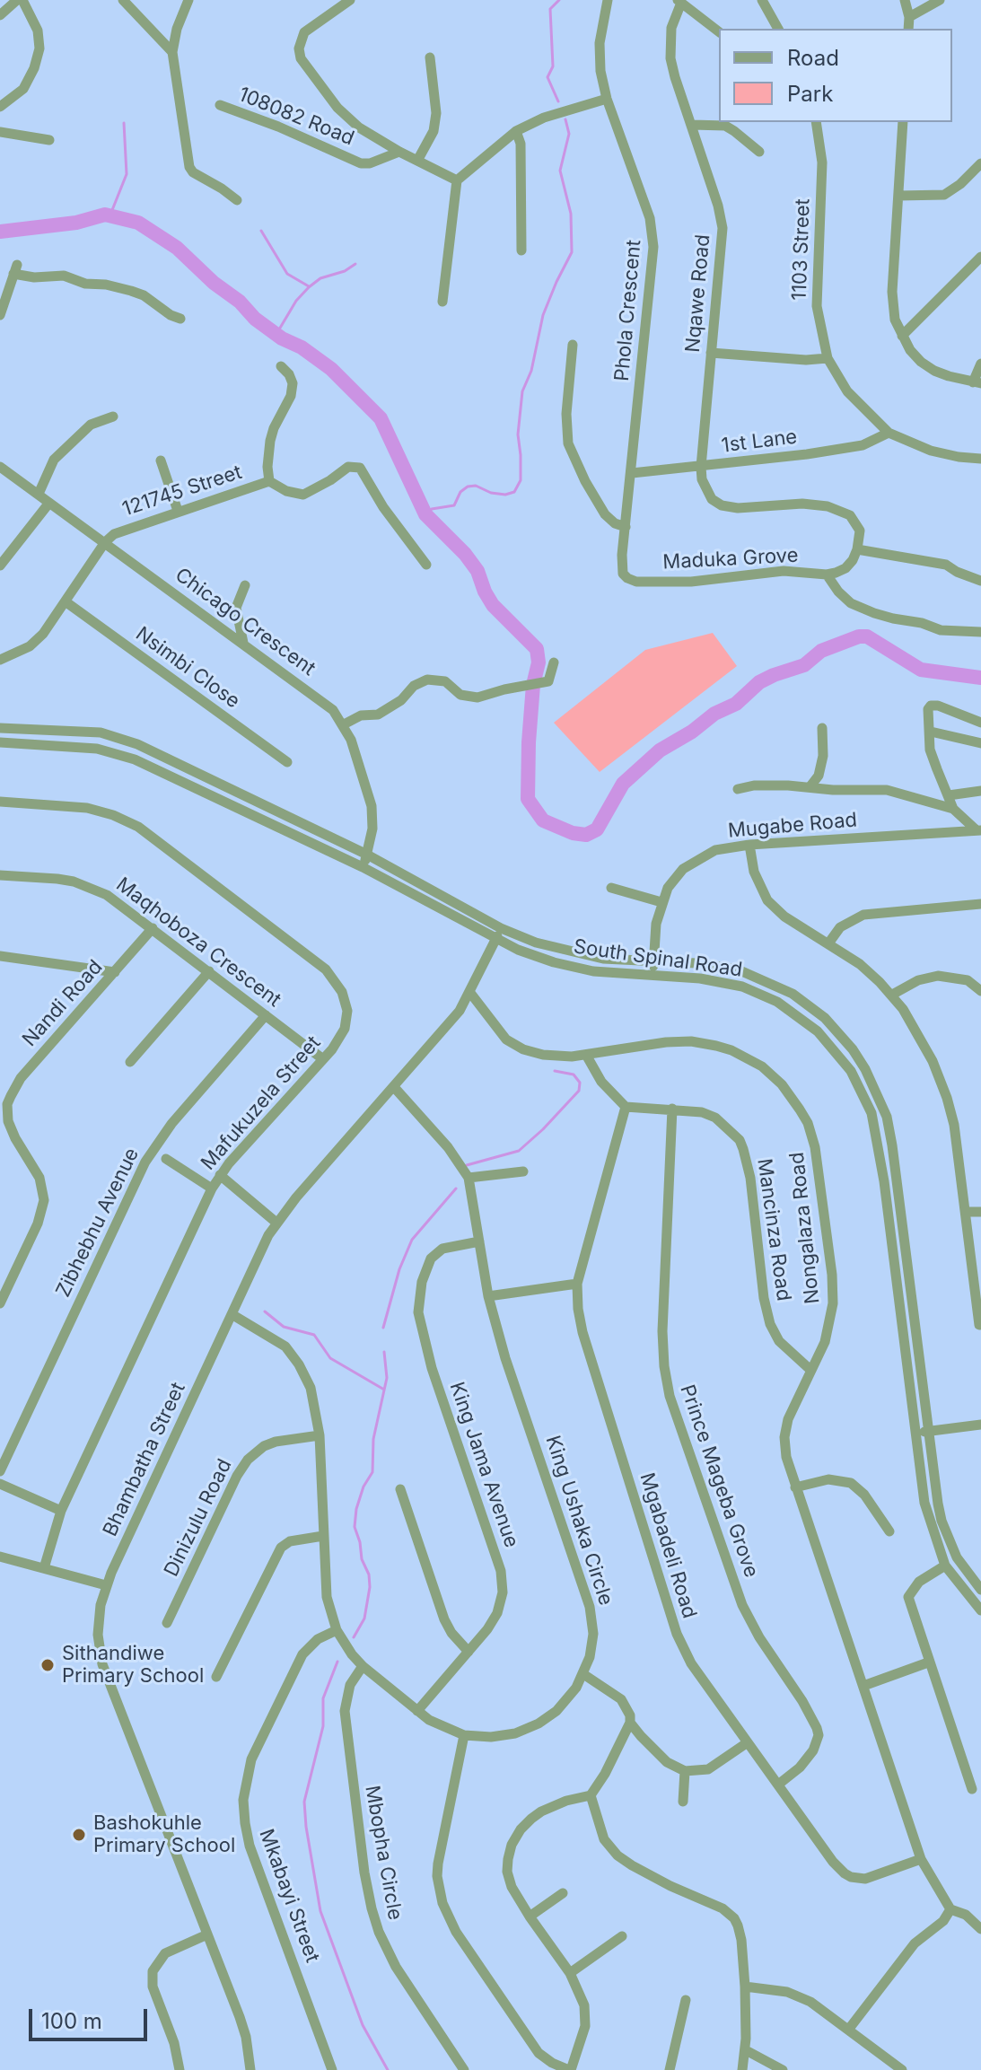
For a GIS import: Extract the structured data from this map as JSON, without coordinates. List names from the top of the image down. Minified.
{"streets":{"street":["108082 Road","1103 Street","Nqawe Road","Phola Crescent","1st Lane","121745 Street","Maduka Grove","Chicago Crescent","Nsimbi Close","Mugabe Road","Maqhoboza Crescent","South Spinal Road","Nandi Road","Mafukuzela Street","Zibhebhu Avenue","Nongalaza Road","Mancinza Road","Bhambatha Street","King Jama Avenue","Prince Mageba Grove","Dinizulu Road","King Ushaka Circle","Mgabadeli Road","Mbopha Circle","Mkabayi Street"]},"crossings":[["1103 Street","1st Lane"],["Nqawe Road","1st Lane"],["Phola Crescent","1st Lane"],["Phola Crescent","Maduka Grove"],["121745 Street","Chicago Crescent"],["Chicago Crescent","South Spinal Road"],["Mugabe Road","South Spinal Road"],["Maqhoboza Crescent","Nandi Road"],["Maqhoboza Crescent","Mafukuzela Street"],["Maqhoboza Crescent","Zibhebhu Avenue"],["South Spinal Road","Bhambatha Street"],["Nongalaza Road","Mancinza Road"],["Nongalaza Road","Bhambatha Street"],["Nongalaza Road","Mgabadeli Road"],["Mancinza Road","Prince Mageba Grove"],["Mancinza Road","Mgabadeli Road"],["Bhambatha Street","King Ushaka Circle"],["King Jama Avenue","King Ushaka Circle"],["Prince Mageba Grove","Mgabadeli Road"],["Dinizulu Road","King Ushaka Circle"],["King Ushaka Circle","Mbopha Circle"],["King Ushaka Circle","Mkabayi Street"]],"places":["Sithandiwe Primary School","Bashokuhle Primary School"],"legend":["Road","Park"],"scale_bar":"100 m"}
